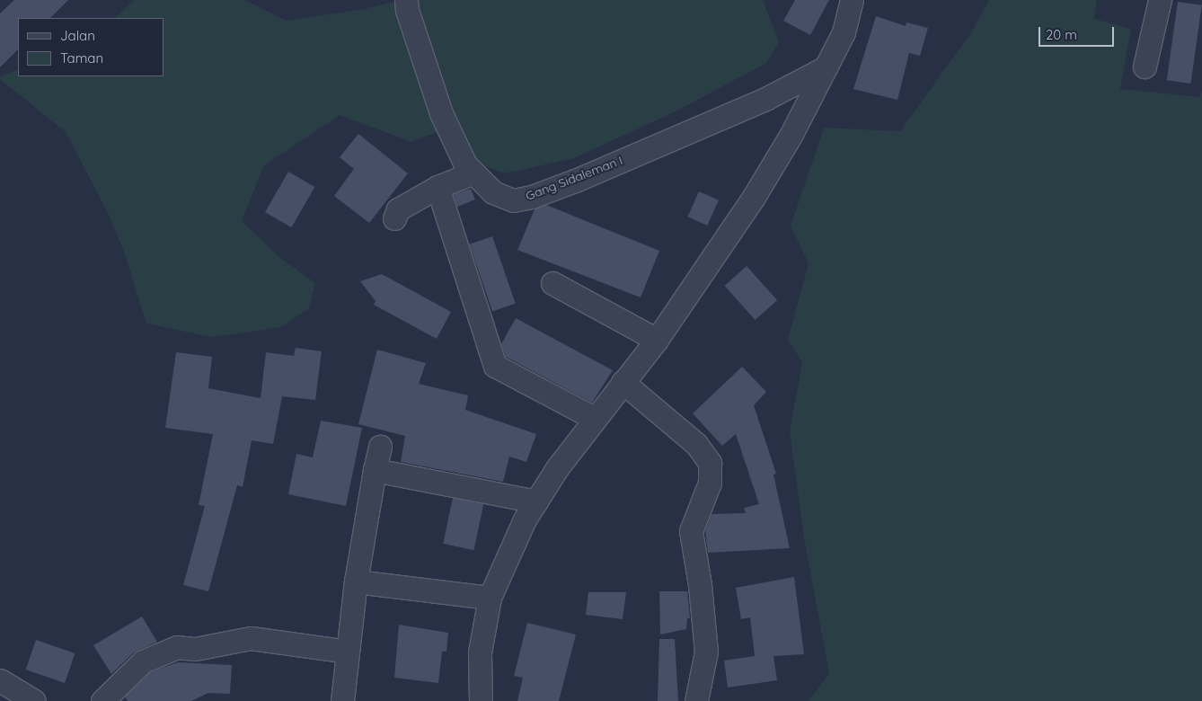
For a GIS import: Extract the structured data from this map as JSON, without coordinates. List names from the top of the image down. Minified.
{"streets":{"street":["Gang Sidaleman I"]},"legend":["Jalan","Taman"],"scale_bar":"20 m"}
